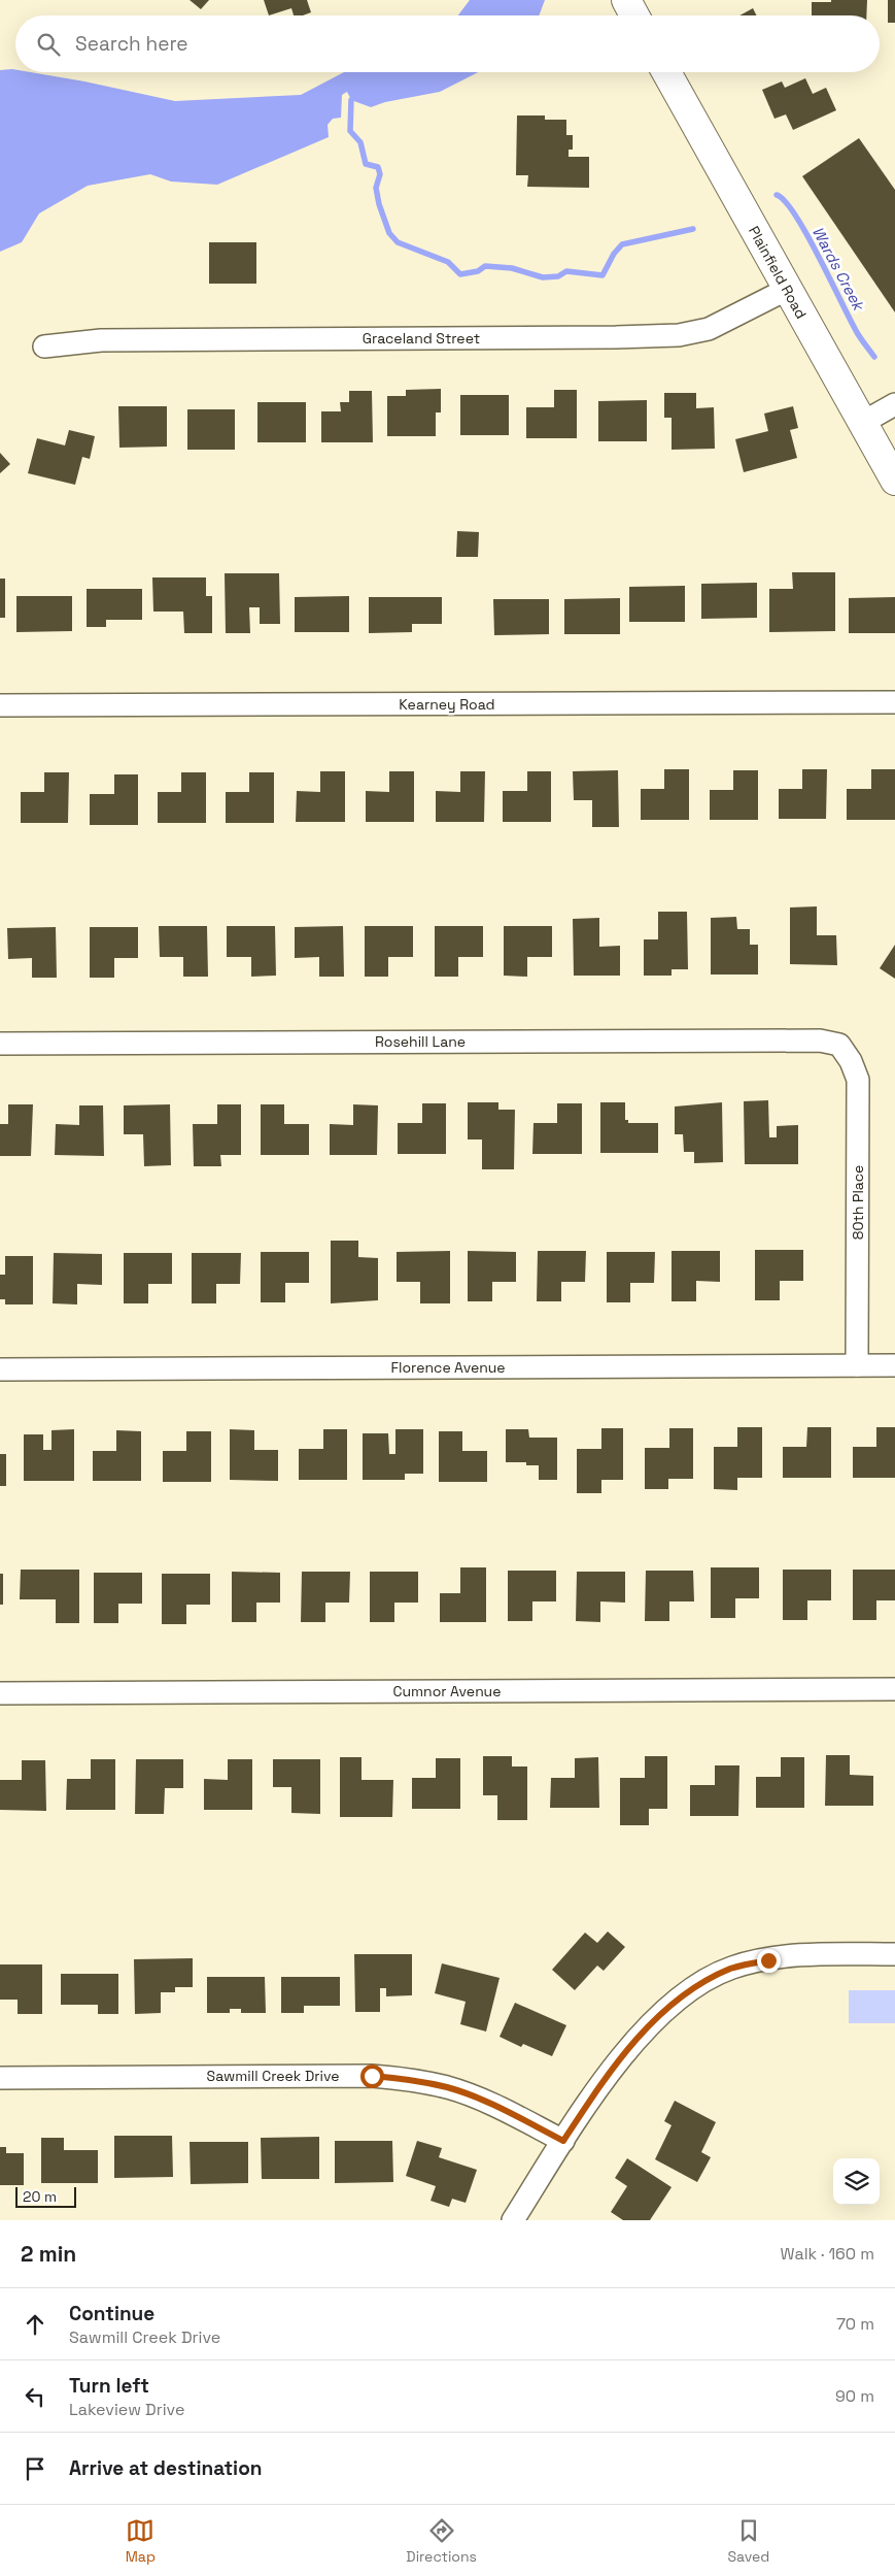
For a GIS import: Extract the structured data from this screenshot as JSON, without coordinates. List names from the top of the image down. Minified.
{"streets":{"main road":["Plainfield Road"],"street":["Graceland Street","Kearney Road","Rosehill Lane","80th Place","Florence Avenue","Cumnor Avenue","Sawmill Creek Drive"]},"crossings":[["Plainfield Road","Graceland Street"],["Rosehill Lane","80th Place"],["80th Place","Florence Avenue"]],"water":["Wards Creek"],"scale_bar":"20 m","page":{"search":"Search here","scale":"20 m","heading":["2 min","Walk · 160 m"],"list":[["Continue","Sawmill Creek Drive","70 m"],["Turn left","Lakeview Drive","90 m"],"Arrive at destination"],"nav":["Map","Directions","Saved"]}}
